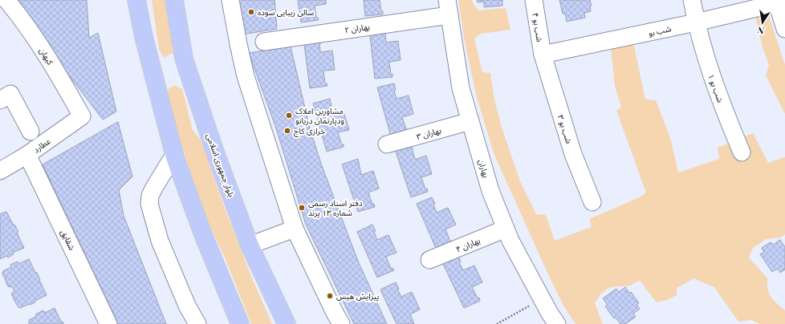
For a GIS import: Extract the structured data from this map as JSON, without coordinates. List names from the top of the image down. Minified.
{"streets":{"main road":["بلوار جمهوری اسلامی"],"street":["شب بو ۴","بهاران ۲","شب بو","کیهان","شب بو ۱","شب بو ۳","بهاران ۳","عطارد","بهاران","شقایق","بهاران ۴"]},"crossings":[["شب بو ۴","شب بو"],["شب بو ۴","شب بو ۳"],["بهاران ۲","بهاران"],["شب بو","شب بو ۱"],["شب بو","شب بو ۳"],["کیهان","عطارد"],["بهاران ۳","بهاران"],["عطارد","شقایق"],["بهاران","بهاران ۴"]],"places":["سالن زیبایی سوده","مشاورین املاک ودپارتمان دریانو","خرازی کاج","دفتر اسناد رسمی شماره ۱۳ پرند","پیرایش هیس"],"north":"bottom"}
